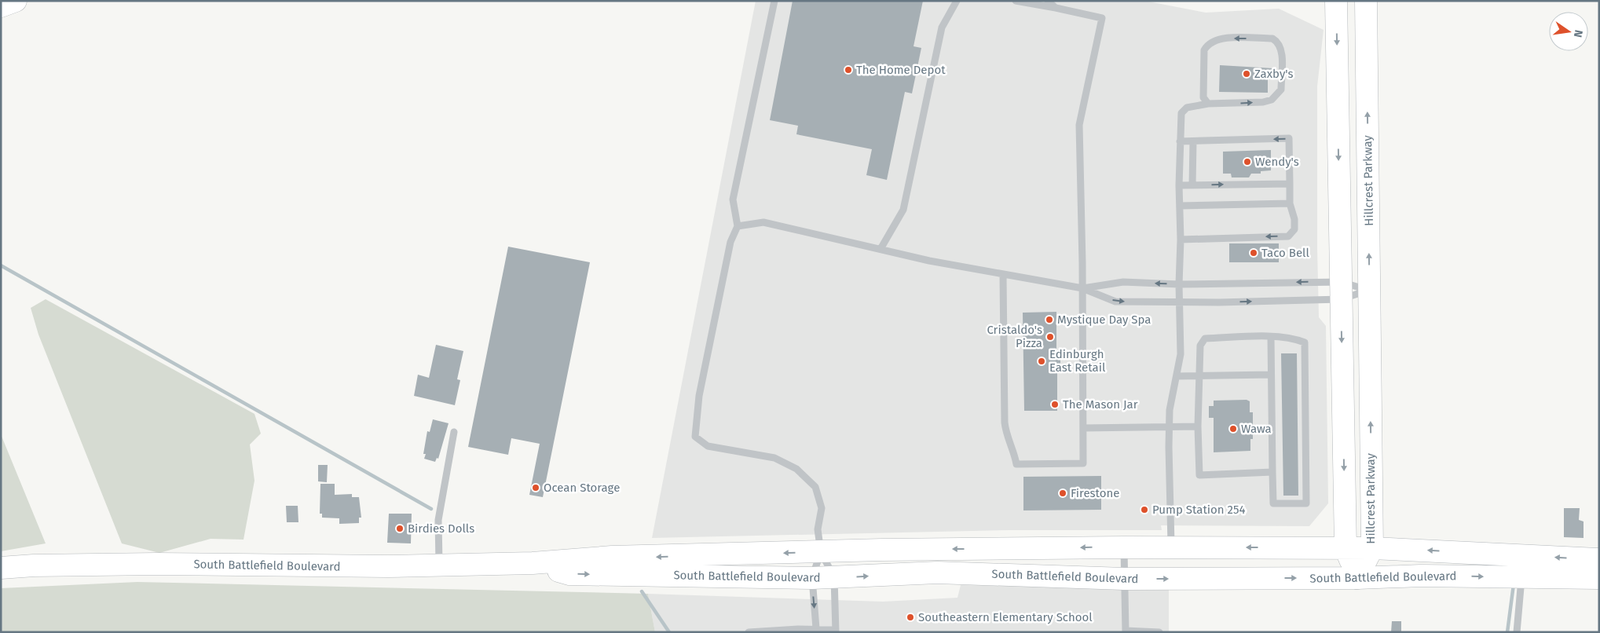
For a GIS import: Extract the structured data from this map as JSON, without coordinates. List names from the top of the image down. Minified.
{"streets":{"main road":["Hillcrest Parkway","South Battlefield Boulevard"]},"crossings":[["Hillcrest Parkway","South Battlefield Boulevard"]],"places":["The Home Depot","Zaxby's","Wendy's","Taco Bell","Mystique Day Spa","Cristaldo's Pizza","Edinburgh East Retail","The Mason Jar","Wawa","Ocean Storage","Firestone","Pump Station 254","Birdies Dolls","Southeastern Elementary School"],"north":"right"}
